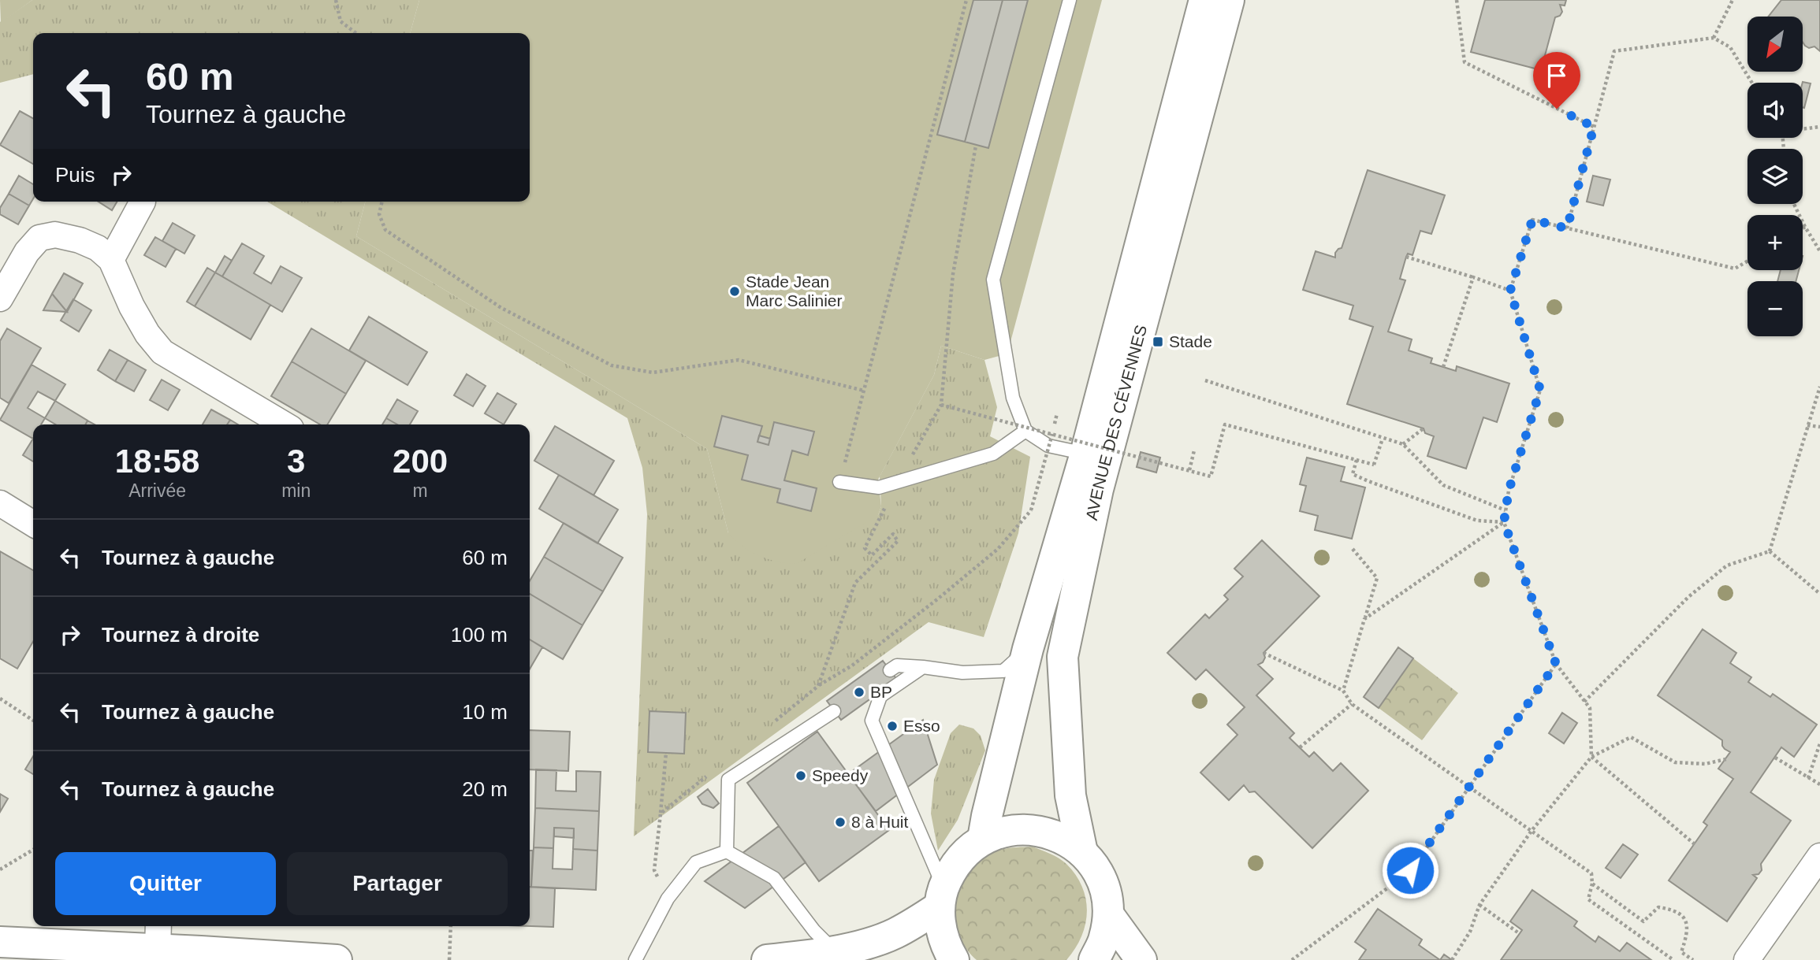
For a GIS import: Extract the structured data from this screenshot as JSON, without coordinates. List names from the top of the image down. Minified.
{"streets":{"street":["AVENUE DES CÉVENNES"]},"places":{"other":["Stade Jean Marc Salinier","BP","Esso","Speedy","8 à Huit"],"transit":["Stade"]},"north":"bottom left","page":{"map_buttons":["+","−"],"turn":["60 m","Tournez à gauche"],"then":"Puis","eta":["18:58","Arrivée","3","min","200","m"],"list":[{"name":"Tournez à gauche","value":"60 m"},{"name":"Tournez à droite","value":"100 m"},{"name":"Tournez à gauche","value":"10 m"},{"name":"Tournez à gauche","value":"20 m"}],"buttons":["Quitter","Partager"]}}
